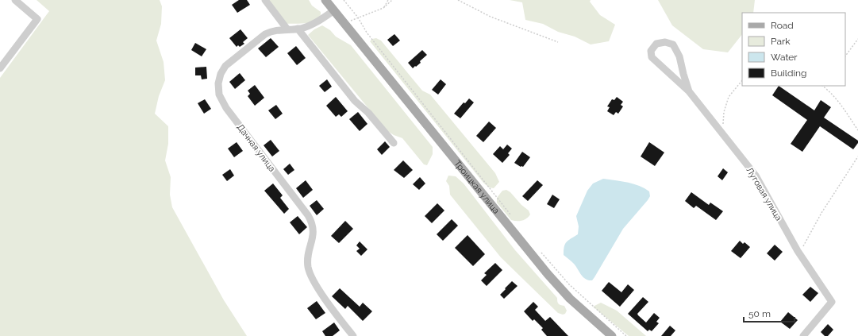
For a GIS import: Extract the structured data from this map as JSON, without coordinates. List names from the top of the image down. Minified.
{"streets":{"main road":["Троицкая улица"],"street":["Дачная улица","Луговая улица"]},"crossings":[["Дачная улица","Троицкая улица"]],"legend":["Road","Park","Water","Building"],"scale_bar":"50 m"}
